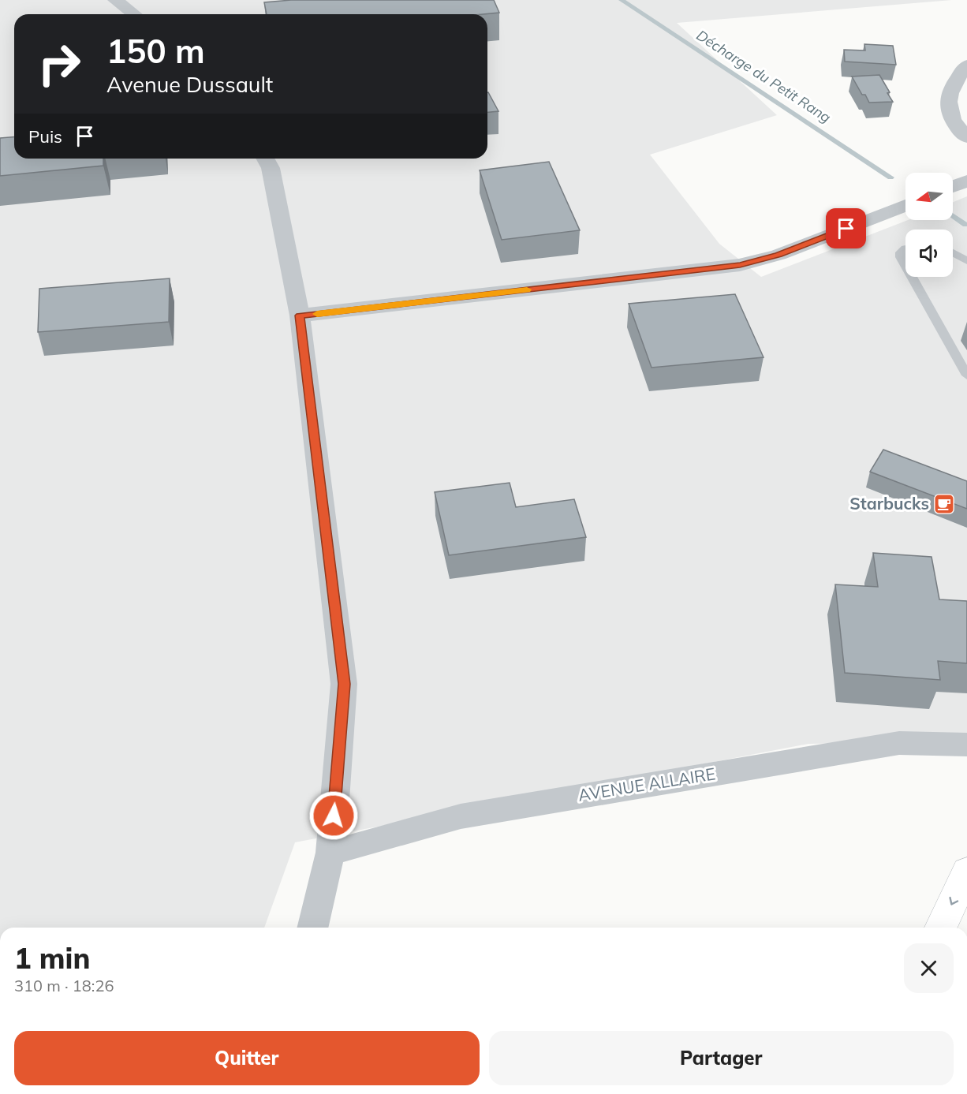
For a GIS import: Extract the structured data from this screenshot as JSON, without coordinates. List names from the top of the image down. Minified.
{"streets":{"street":["AVENUE ALLAIRE"]},"water":["Décharge du Petit Rang"],"places":{"cafe":["Starbucks"]},"north":"left","page":{"turn":["150 m","Avenue Dussault"],"then":"Puis","heading":["1 min","310 m · 18:26"],"buttons":["Quitter","Partager"]}}
